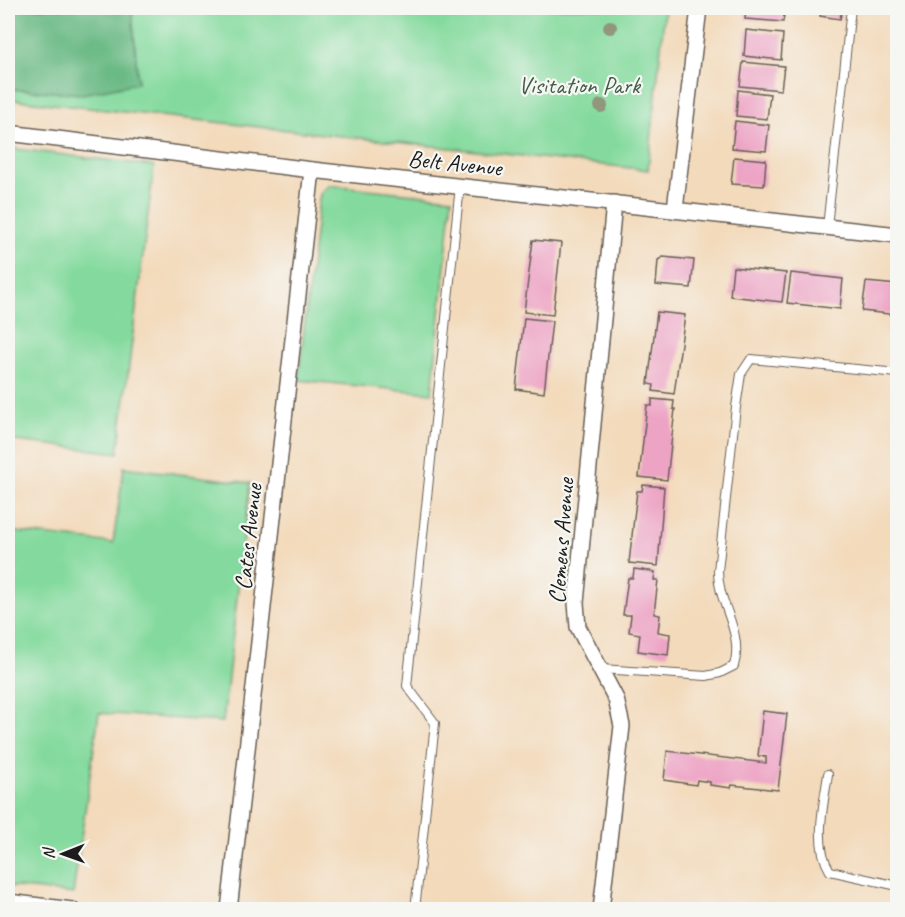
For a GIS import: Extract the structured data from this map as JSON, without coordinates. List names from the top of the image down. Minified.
{"streets":{"street":["Belt Avenue","Cates Avenue","Clemens Avenue"]},"crossings":[["Belt Avenue","Cates Avenue"],["Belt Avenue","Clemens Avenue"]],"parks":["Visitation Park"],"north":"left"}
